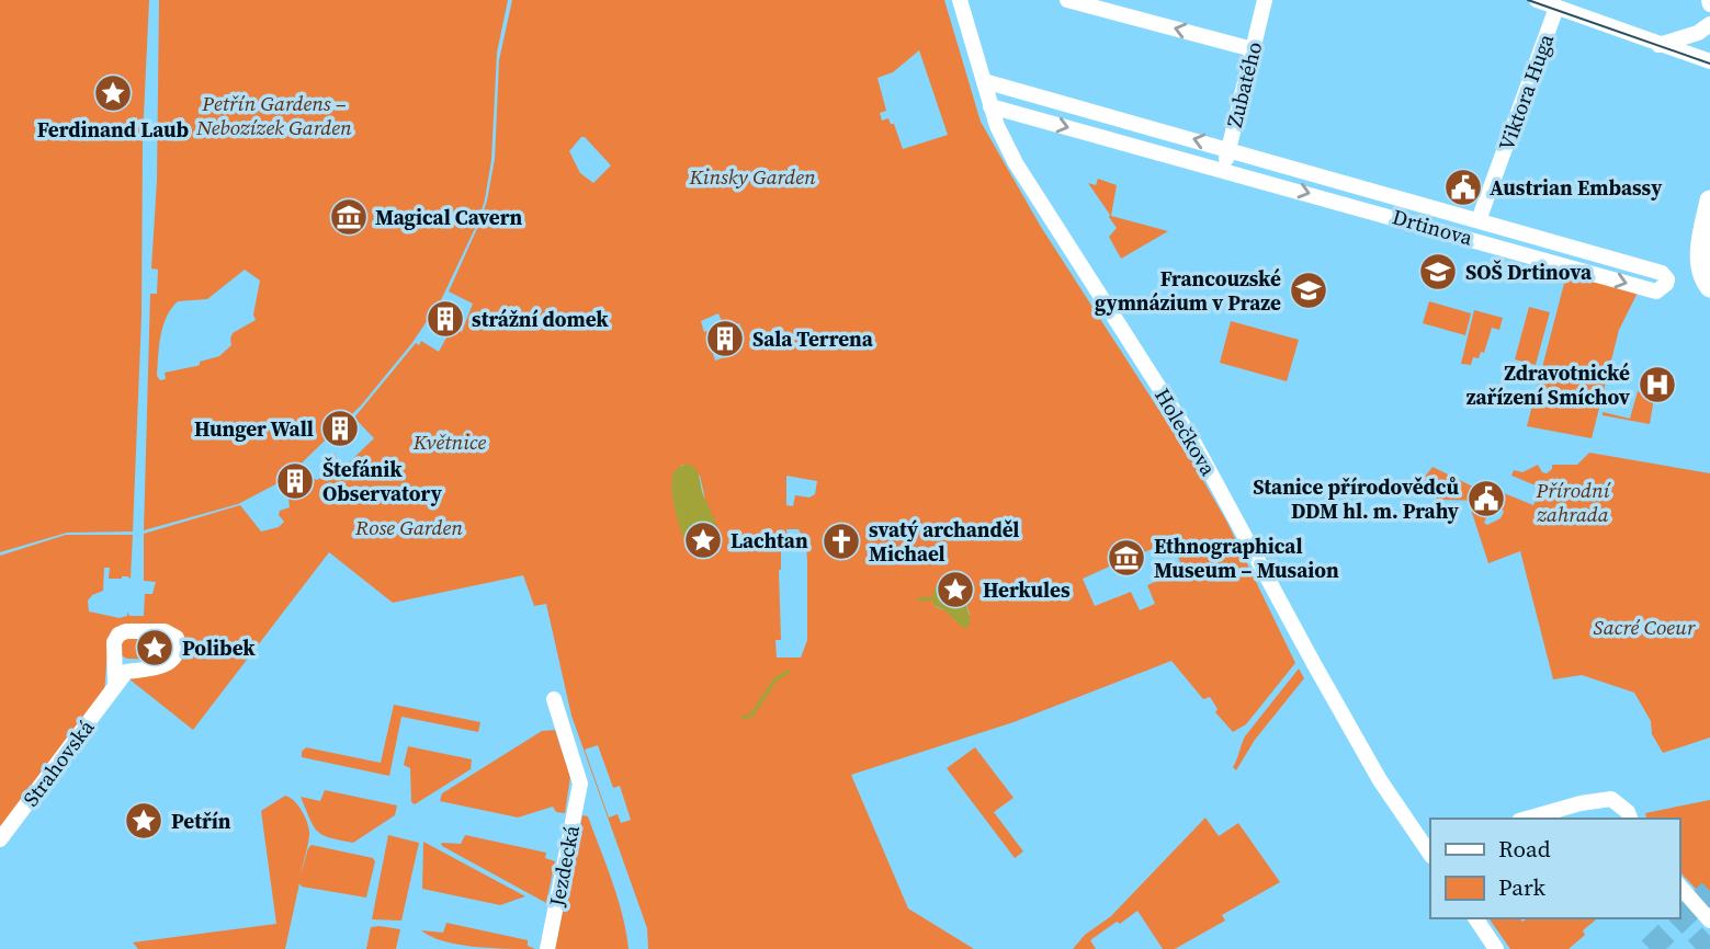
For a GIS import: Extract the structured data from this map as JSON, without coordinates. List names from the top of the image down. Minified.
{"streets":{"street":["Zubatého","Viktora Huga","Drtinova","Holečkova","Strahovská","Jezdecká"]},"crossings":[["Zubatého","Drtinova"],["Viktora Huga","Drtinova"],["Drtinova","Holečkova"]],"parks":["Petřín Gardens – Nebozízek Garden","Kinsky Garden","Květnice","Přírodní zahrada","Rose Garden","Sacré Coeur"],"places":{"place":["Ferdinand Laub","Lachtan","Herkules","Polibek","Petřín"],"public building":["Austrian Embassy","Stanice přírodovědců DDM hl. m. Prahy"],"museum":["Magical Cavern","Ethnographical Museum – Musaion"],"school or university":["SOŠ Drtinova","Francouzské gymnázium v Praze"],"building":["strážní domek","Sala Terrena","Hunger Wall","Štefánik Observatory"],"hospital":["Zdravotnické zařízení Smíchov"],"church":["svatý archanděl Michael"]},"legend":["Road","Park"]}
